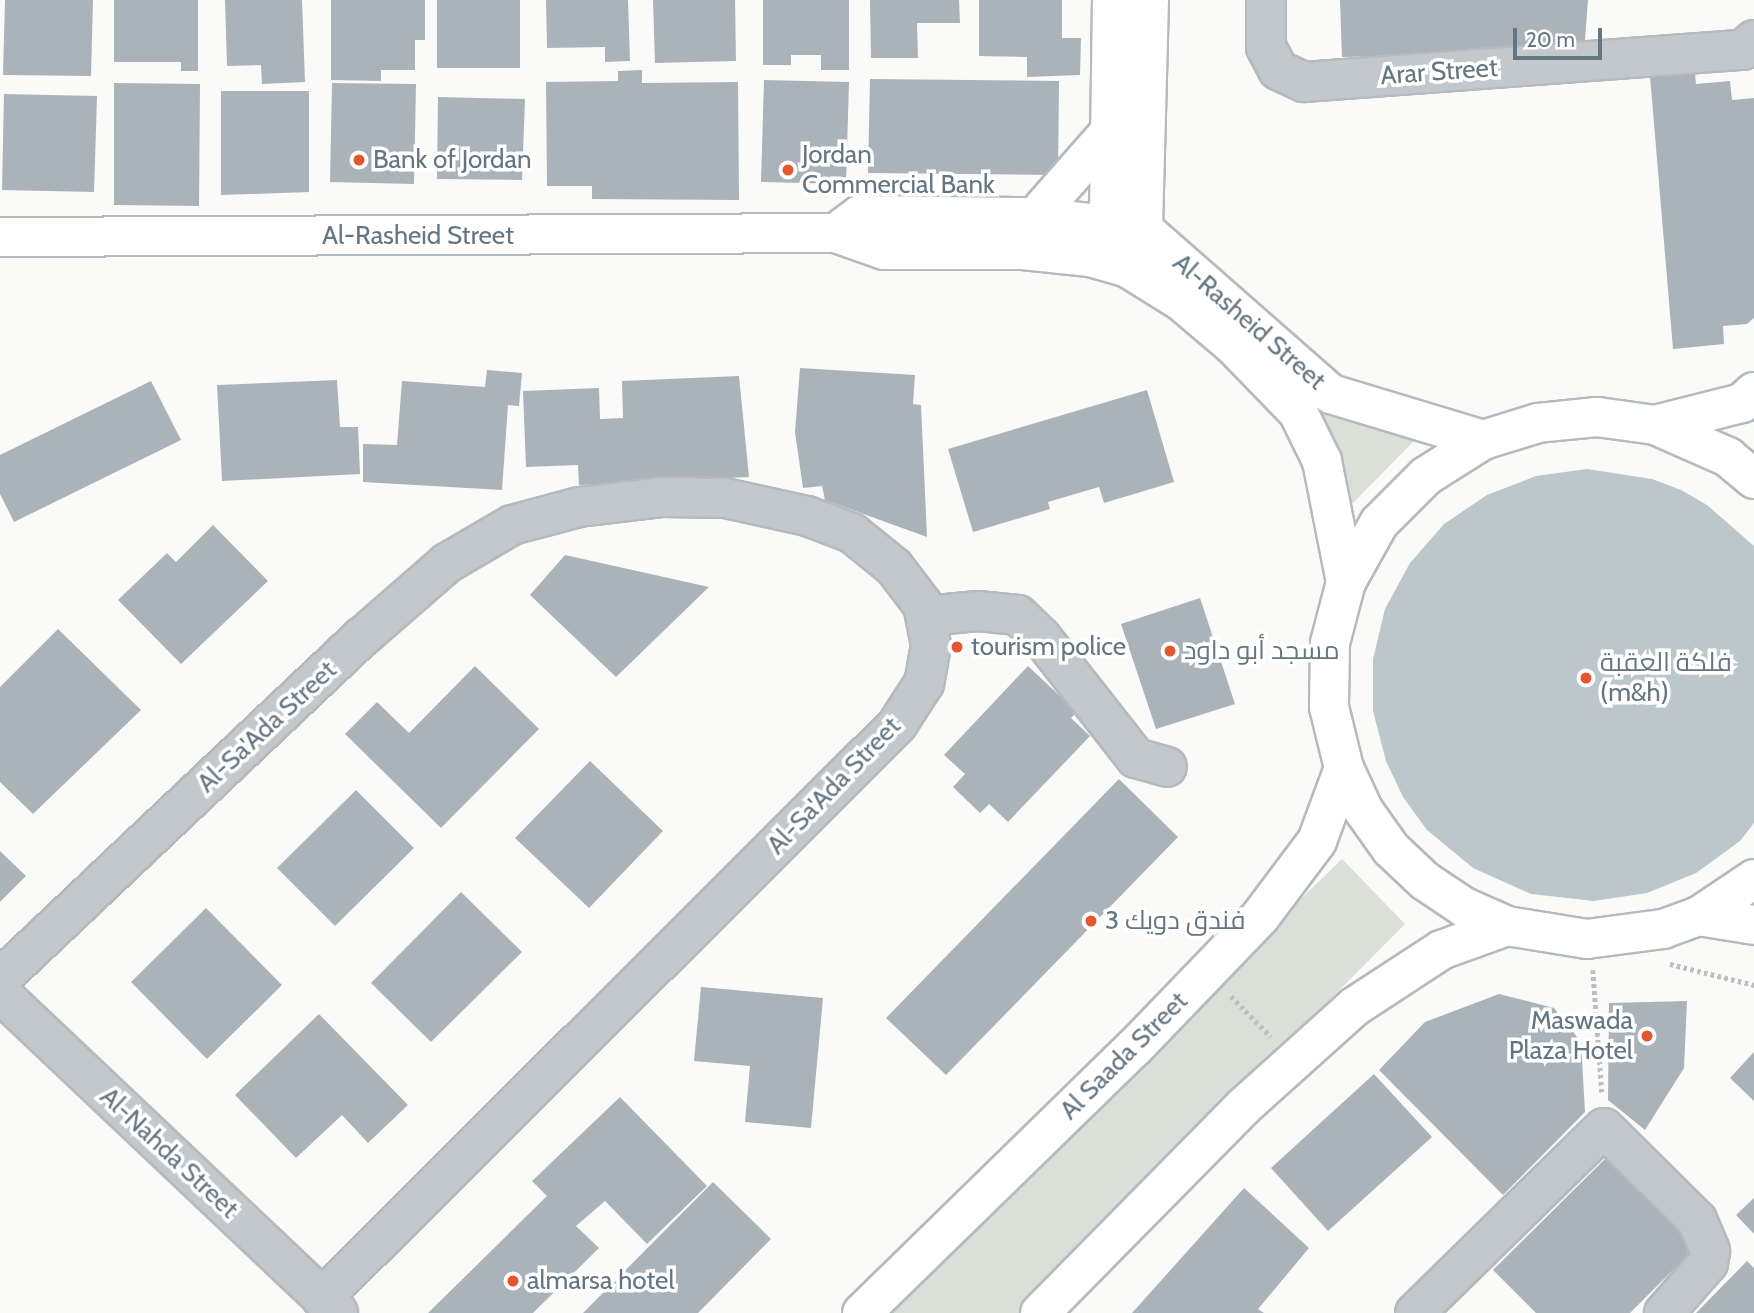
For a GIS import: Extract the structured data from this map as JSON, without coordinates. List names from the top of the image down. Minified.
{"streets":{"main road":["Al-Rasheid Street","Al Saada Street"],"street":["Arar Street","Al-Sa'Ada Street","Al-Nahda Street"]},"crossings":[["Al-Sa'Ada Street","Al-Nahda Street"]],"places":["Bank of Jordan","Jordan Commercial Bank","tourism police","مسجد أبو داود","فلكة العقبة (m&h)","فندق دويك 3","Maswada Plaza Hotel","almarsa hotel"],"scale_bar":"20 m"}
